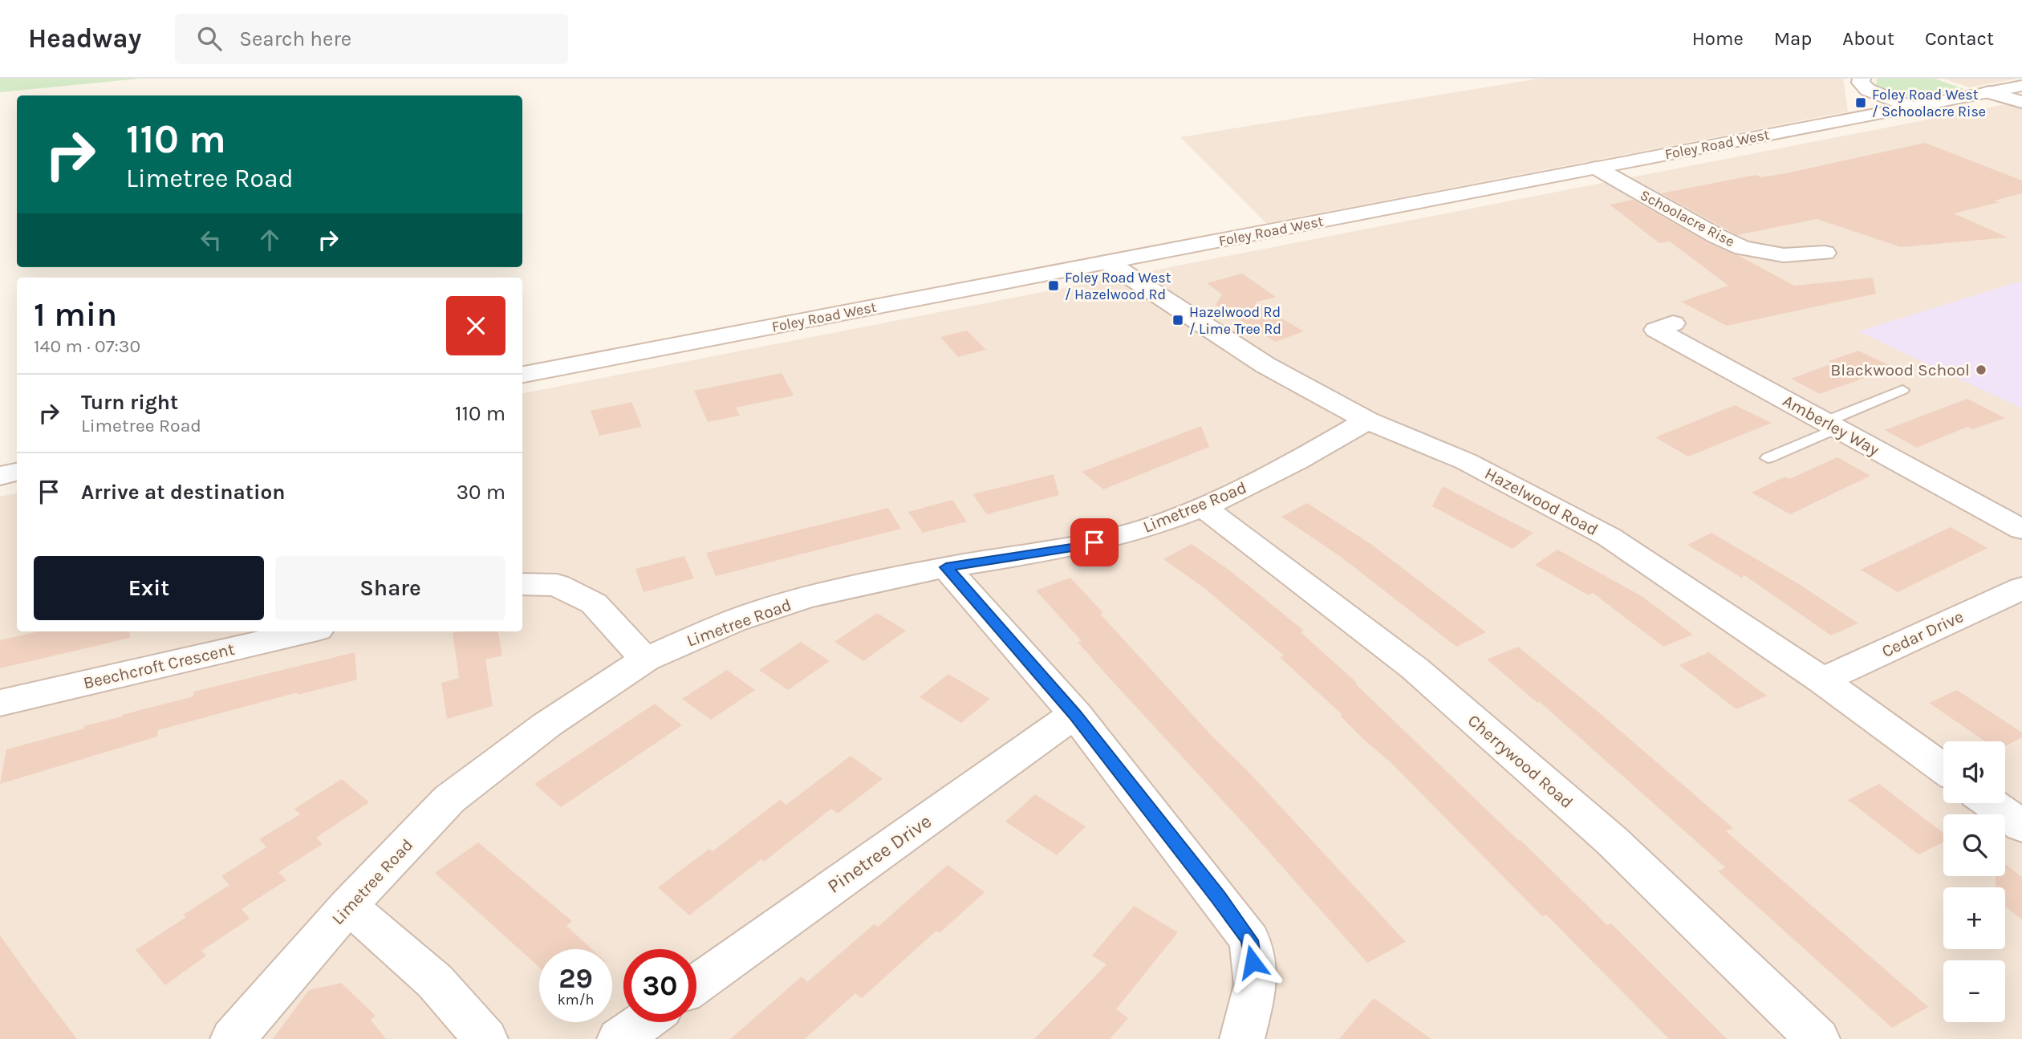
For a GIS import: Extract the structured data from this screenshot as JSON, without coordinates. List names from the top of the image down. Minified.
{"streets":{"street":["Foley Road West","Schoolacre Rise","Amberley Way","Hazelwood Road","Limetree Road","Cedar Drive","Beechcroft Crescent","Cherrywood Road","Pinetree Drive"]},"crossings":[["Foley Road West","Schoolacre Rise"],["Foley Road West","Hazelwood Road"],["Hazelwood Road","Limetree Road"],["Hazelwood Road","Cedar Drive"],["Limetree Road","Cherrywood Road"]],"places":{"transit":["Foley Road West / Schoolacre Rise","Foley Road West / Hazelwood Rd","Hazelwood Rd / Lime Tree Rd"],"other":["Blackwood School"]},"page":{"header":"Headway","search":"Search here","nav":["Home","Map","About","Contact"],"turn":["110 m","Limetree Road"],"heading":["1 min","140 m · 07:30"],"list":[{"name":"Turn right","note":"Limetree Road","value":"110 m"},{"name":"Arrive at destination","value":"30 m"}],"buttons":["Exit","Share"],"map_buttons":["+","−"],"speed":"29 km/h","limit":"30"}}
